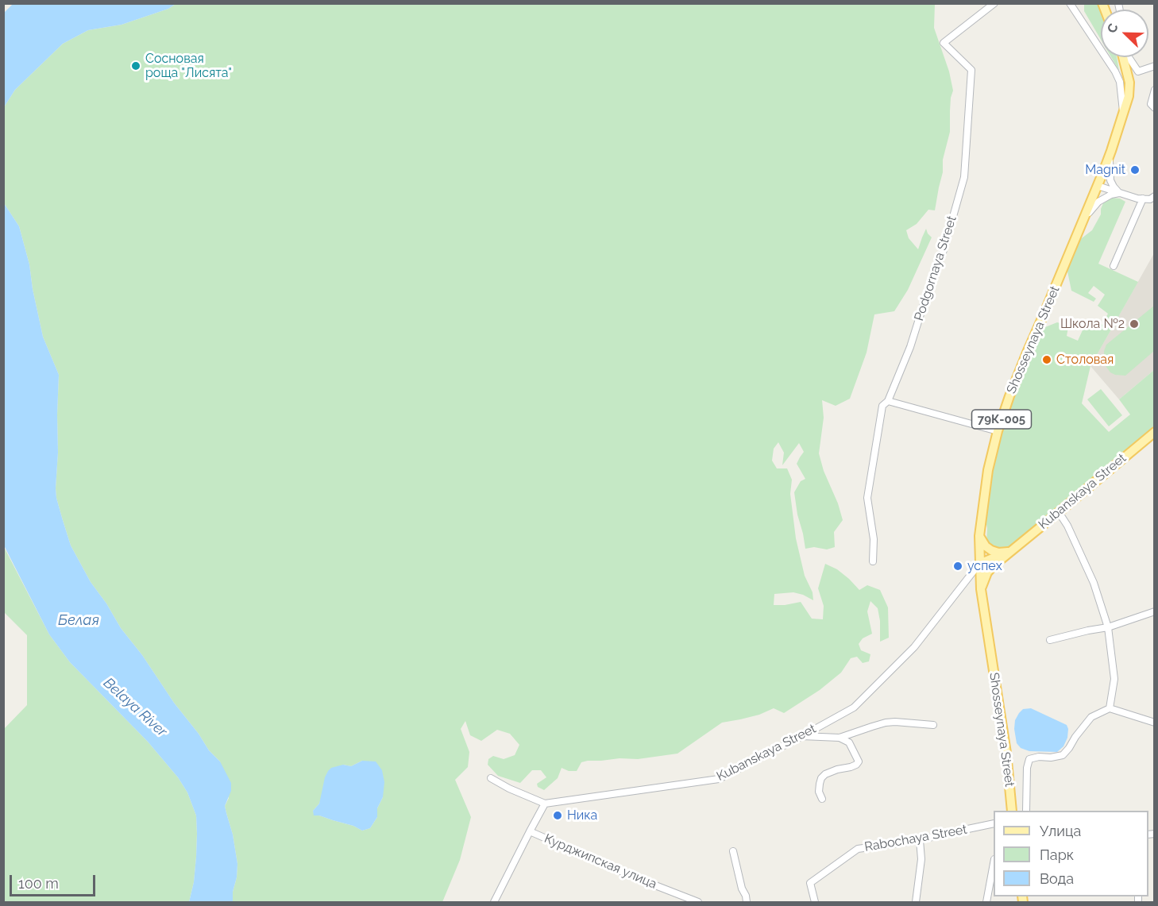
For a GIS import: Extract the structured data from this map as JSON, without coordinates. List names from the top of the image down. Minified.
{"streets":{"main road":["Shosseynaya Street","79К-005","Kubanskaya Street"],"street":["Podgornaya Street","Rabochaya Street","Курджипская улица"]},"crossings":[["Shosseynaya Street","Kubanskaya Street"]],"water":["Белая","Belaya River"],"places":["Сосновая роща \"Лисята\"","Magnit","Школа №2","Столовая","успех","Ника"],"legend":["Улица","Парк","Вода"],"scale_bar":"100 m","north":"top left"}
